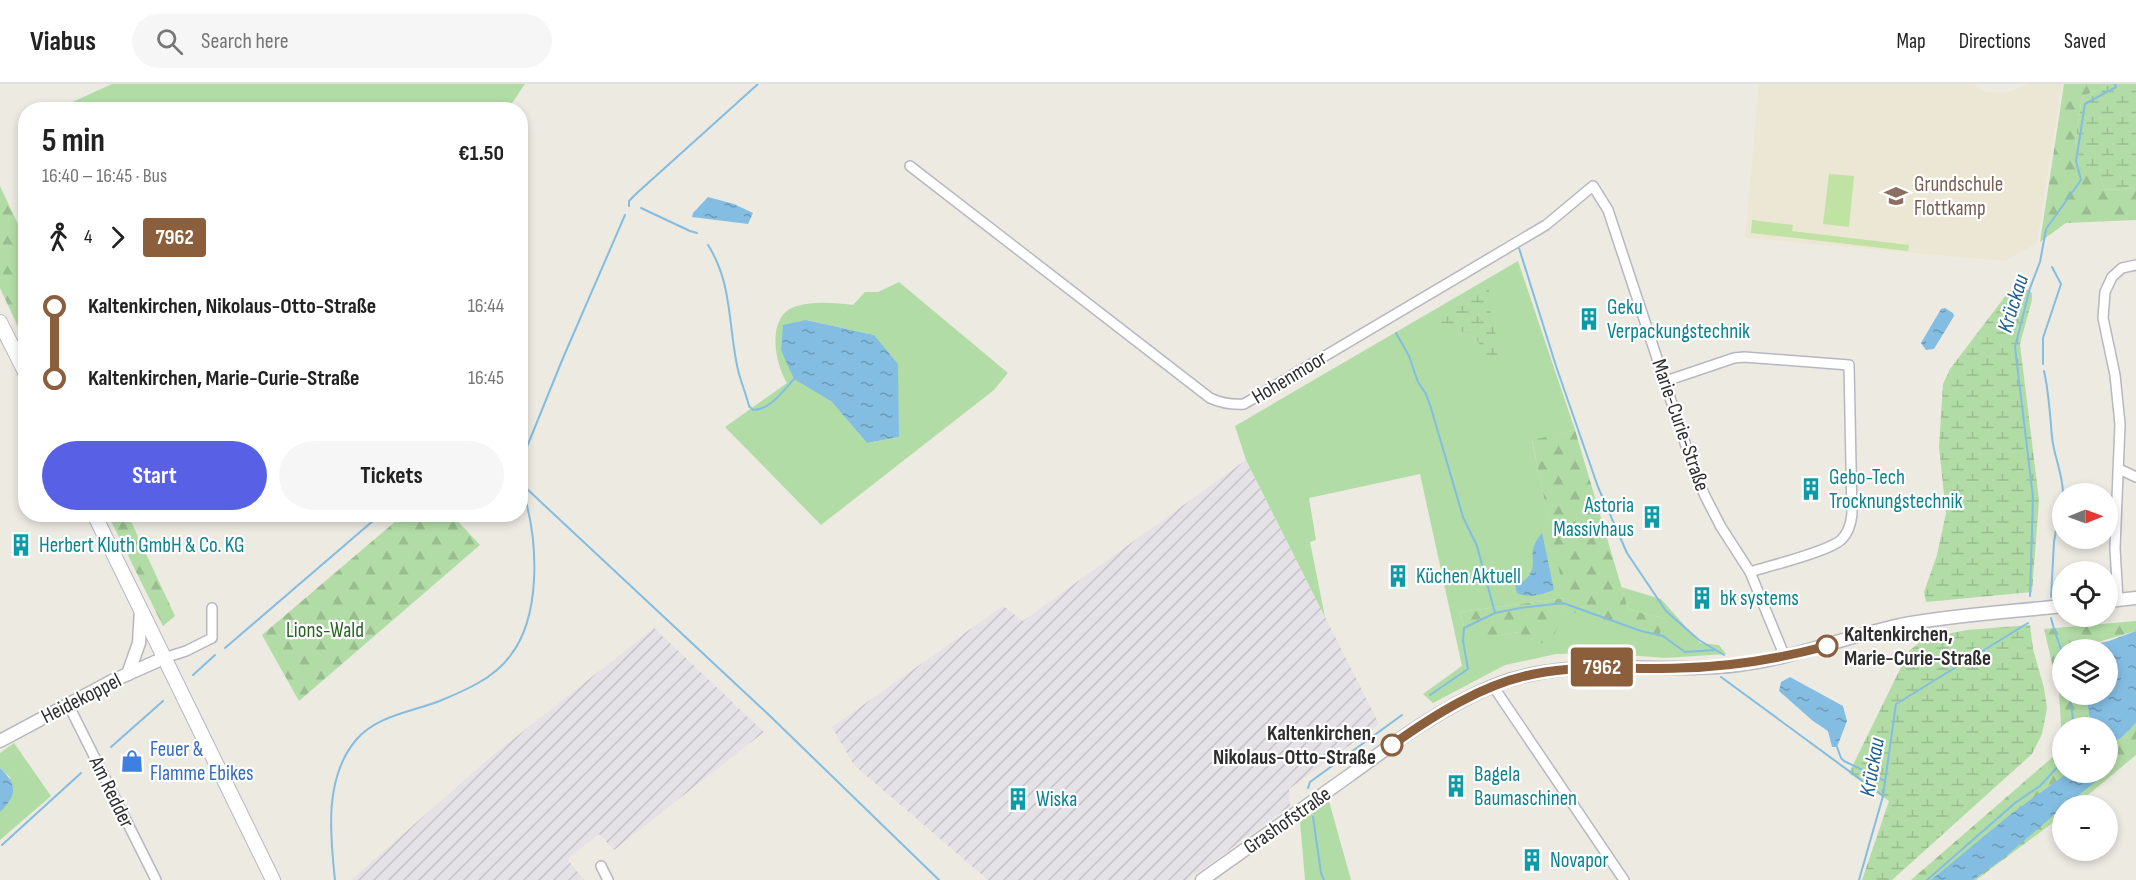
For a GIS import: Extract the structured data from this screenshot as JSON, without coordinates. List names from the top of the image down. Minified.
{"streets":{"street":["Hohenmoor","Marie-Curie-Straße","Heidekoppel","Am Redder","Grashofstraße"]},"crossings":[["Hohenmoor","Marie-Curie-Straße"],["Marie-Curie-Straße","Grashofstraße"],["Heidekoppel","Am Redder"]],"water":["Krückau"],"parks":["Lions-Wald"],"places":{"school or university":["Grundschule Flottkamp"],"building":["Geku Verpackungstechnik","Gebo-Tech Trocknungstechnik","Astoria Massivhaus","Herbert Kluth GmbH & Co. KG","Küchen Aktuell","bk systems","Bagela Baumaschinen","Wiska","Novapor"],"other":["Kaltenkirchen, Marie-Curie-Straße","Kaltenkirchen, Nikolaus-Otto-Straße"],"shop":["Feuer & Flamme Ebikes"]},"lines":["bus line 7962"],"north":"right","page":{"header":"Viabus","search":"Search here","nav":["Map","Directions","Saved"],"on_map":"7962","heading":["5 min","16:40 – 16:45 · Bus","€1.50"],"legs":["4","7962"],"list":[{"name":"Kaltenkirchen, Nikolaus-Otto-Straße","value":"16:44"},{"name":"Kaltenkirchen, Marie-Curie-Straße","value":"16:45"}],"buttons":["Start","Tickets"],"map_buttons":["+","−"]}}
